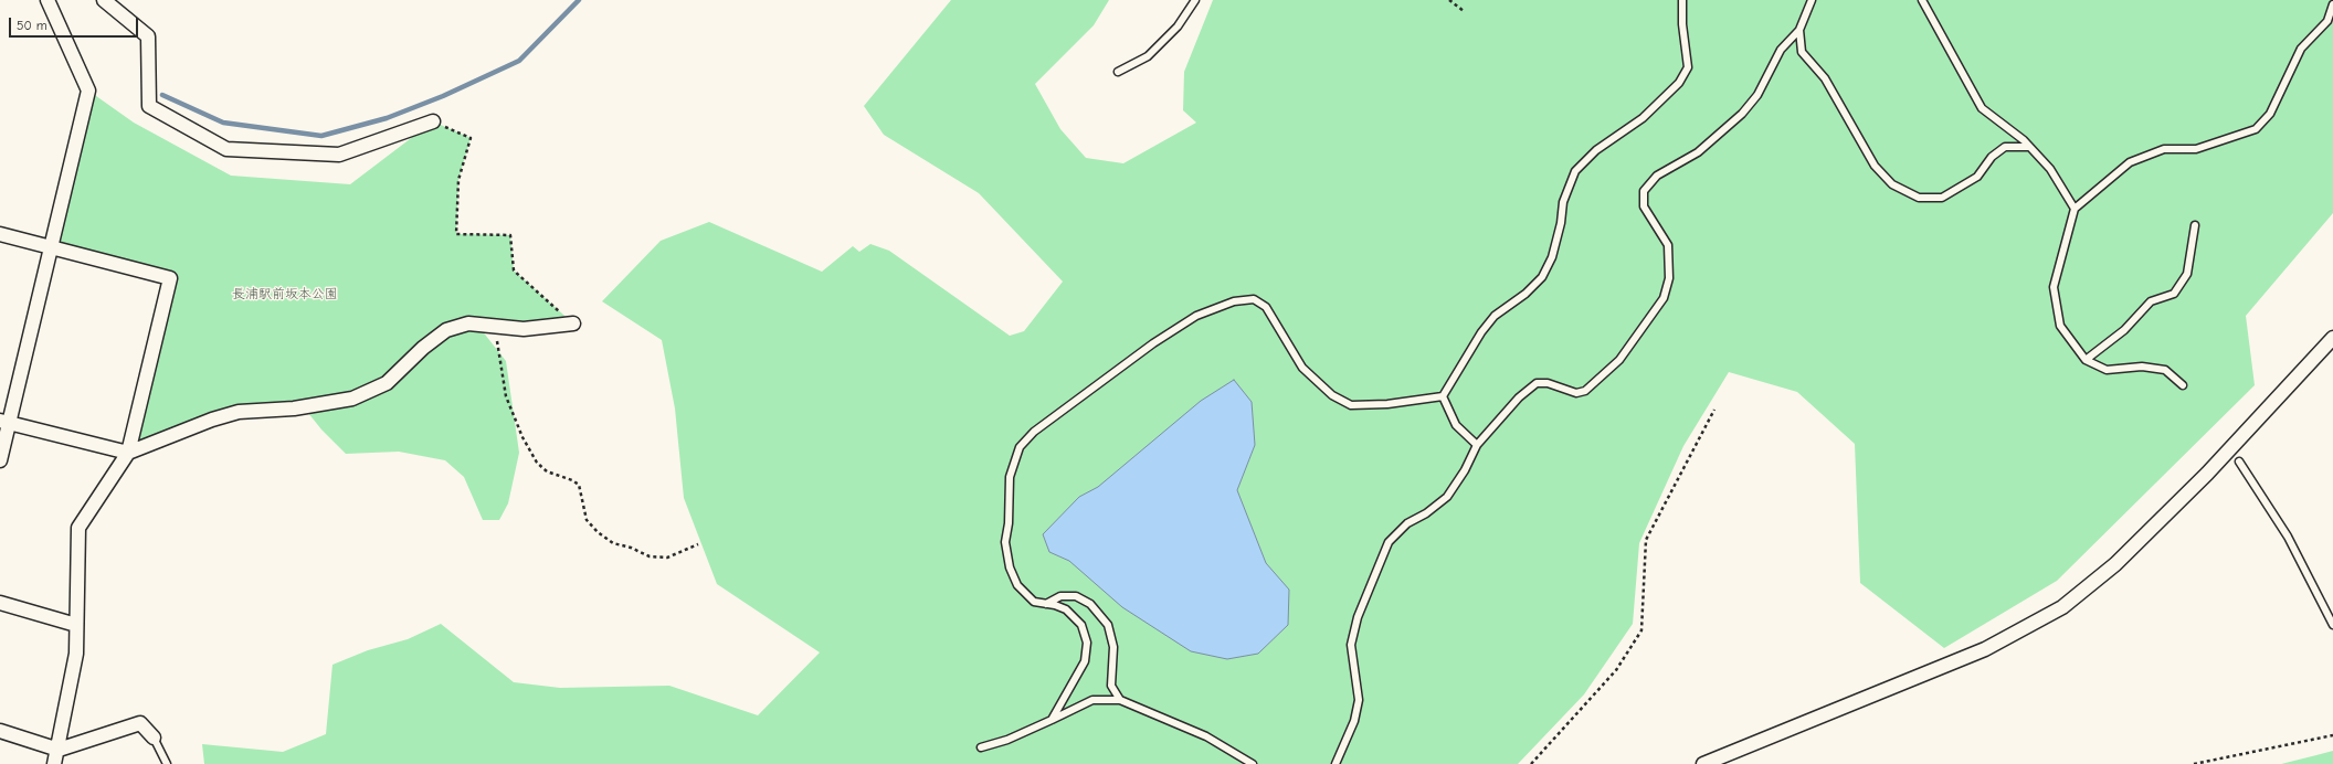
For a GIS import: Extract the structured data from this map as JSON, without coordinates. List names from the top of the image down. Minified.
{"parks":["長浦駅前坂本公園"],"scale_bar":"50 m"}
